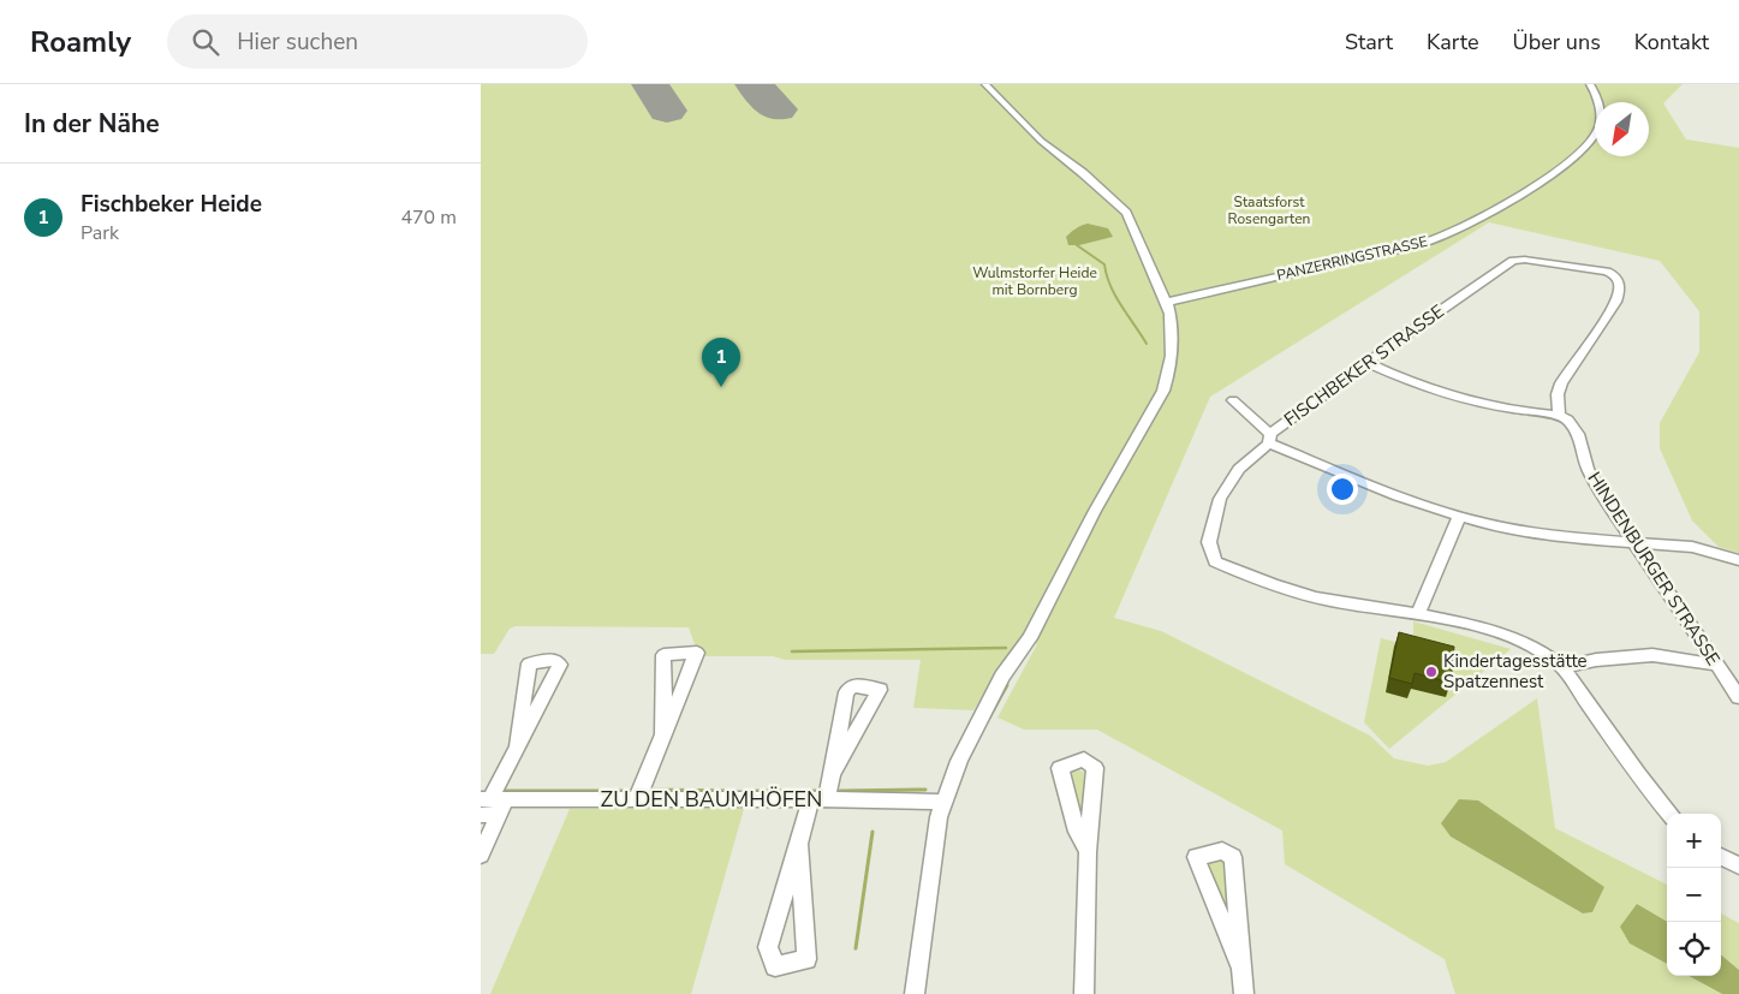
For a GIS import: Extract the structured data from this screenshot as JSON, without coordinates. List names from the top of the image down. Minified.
{"streets":{"street":["PANZERRINGSTRASSE","FISCHBEKER STRASSE","HINDENBURGER STRASSE","ZU DEN BAUMHÖFEN"]},"crossings":[["FISCHBEKER STRASSE","HINDENBURGER STRASSE"]],"parks":["Staatsforst Rosengarten","Wulmstorfer Heide mit Bornberg"],"places":["Kindertagesstätte Spatzennest"],"north":"bottom left","page":{"header":"Roamly","search":"Hier suchen","nav":["Start","Karte","Über uns","Kontakt"],"heading":"In der Nähe","list":[{"mark":"1","name":"Fischbeker Heide","note":"Park","value":"470 m"}],"pins":"1","map_buttons":["+","−"]}}
